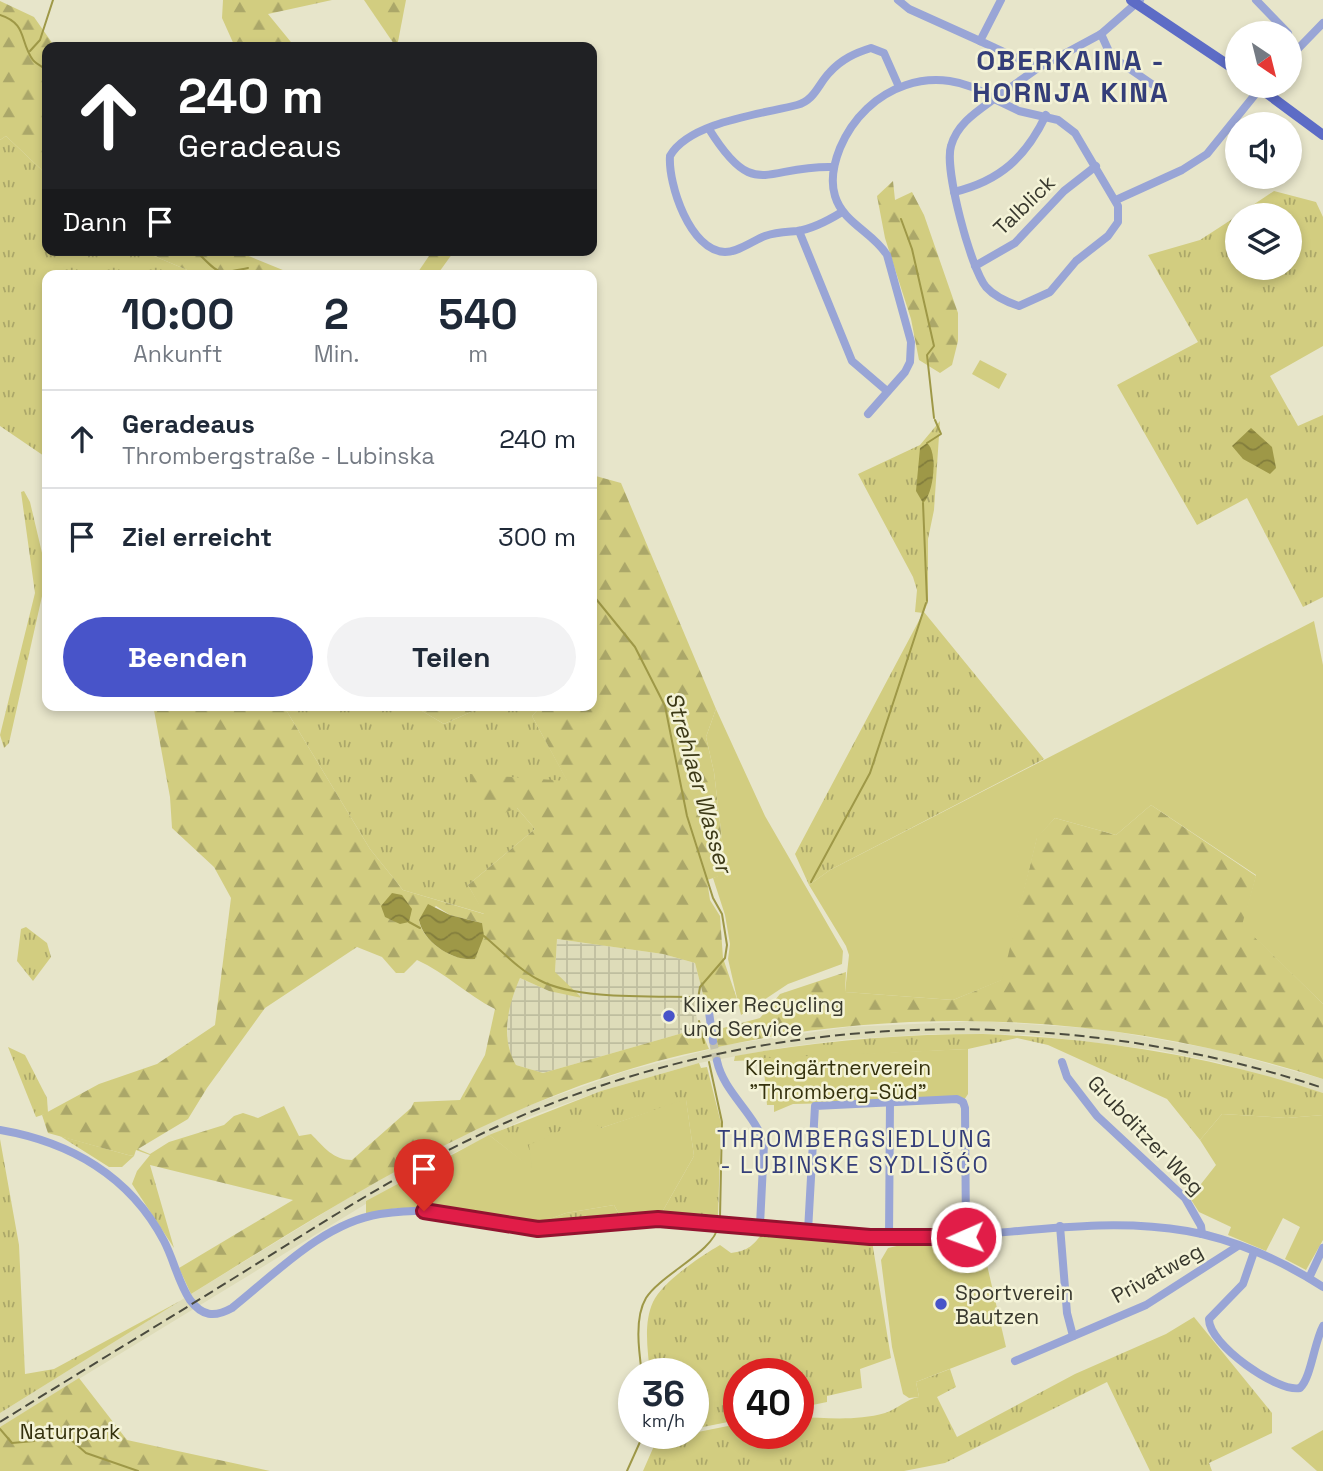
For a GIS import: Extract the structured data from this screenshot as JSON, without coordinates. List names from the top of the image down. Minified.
{"streets":{"street":["Talblick","Grubditzer Weg","Privatweg"]},"districts":["OBERKAINA - HORNJA KINA","THROMBERGSIEDLUNG - LUBINSKE SYDLIŠĆO"],"water":["Strehlaer Wasser"],"parks":["Kleingärtnerverein \"Thromberg-Süd\"","Naturpark"],"places":["Klixer Recycling und Service","Sportverein Bautzen"],"north":"bottom right","page":{"turn":["240 m","Geradeaus"],"then":"Dann","eta":["10:00","Ankunft","2","Min.","540","m"],"list":[{"name":"Geradeaus","note":"Thrombergstraße - Lubinska","value":"240 m"},{"name":"Ziel erreicht","value":"300 m"}],"buttons":["Beenden","Teilen"],"speed":"36 km/h","limit":"40"}}
